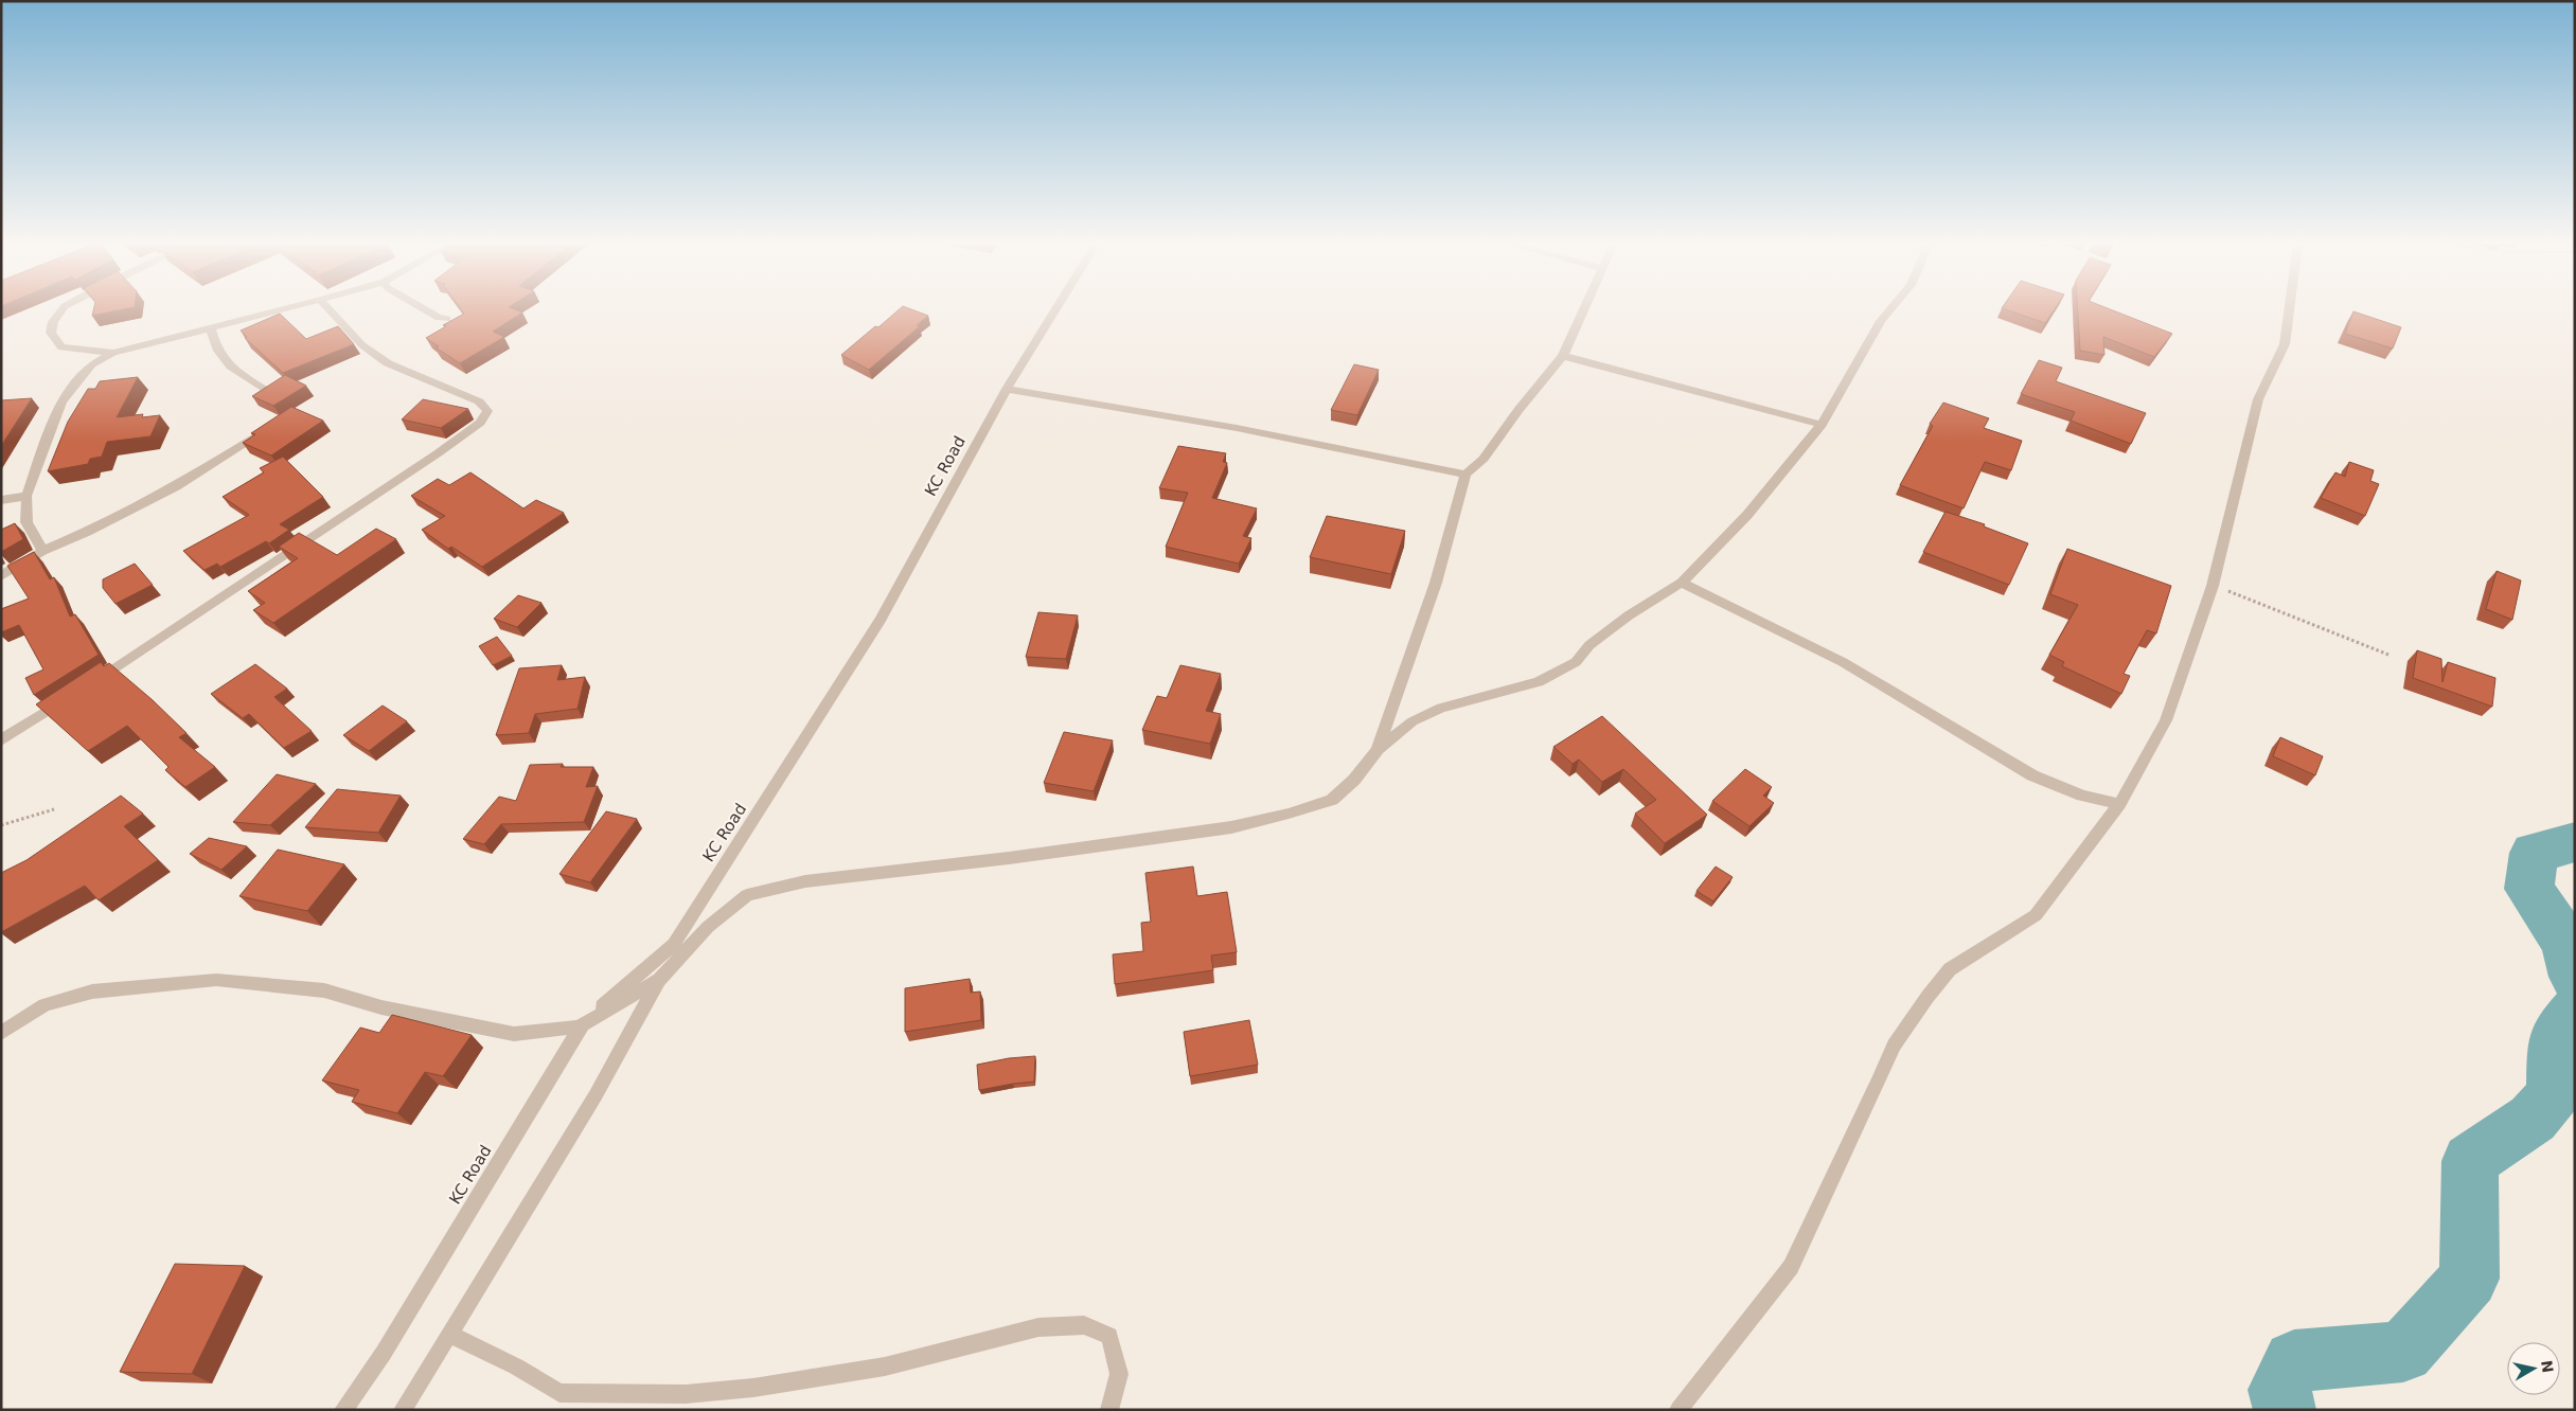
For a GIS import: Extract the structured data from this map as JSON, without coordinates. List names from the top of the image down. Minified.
{"streets":{"street":["KC Road"]},"north":"right"}
